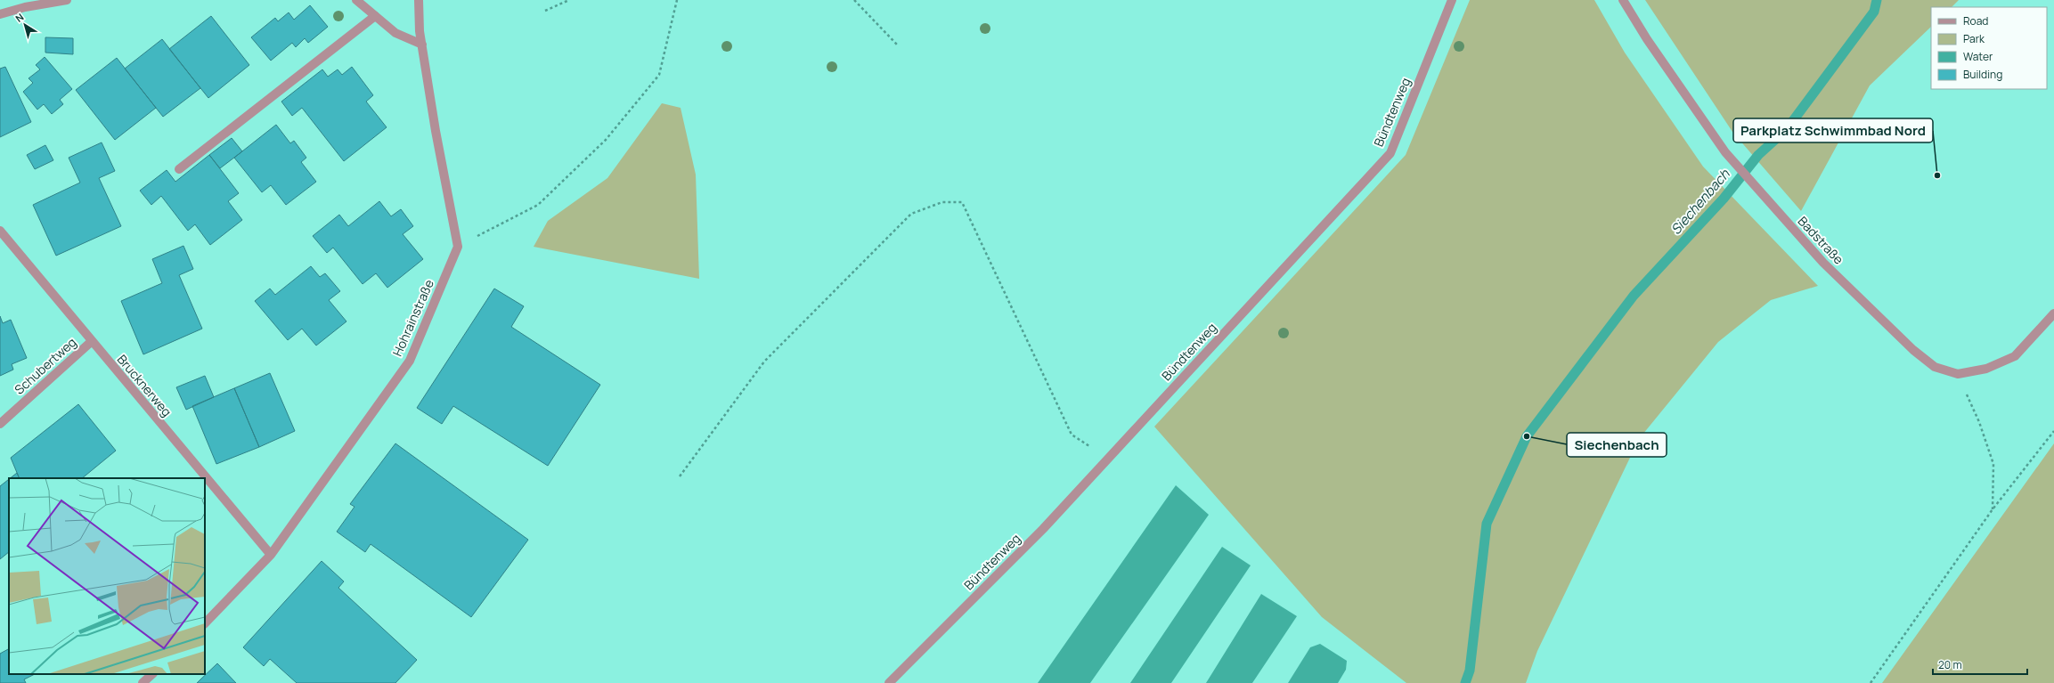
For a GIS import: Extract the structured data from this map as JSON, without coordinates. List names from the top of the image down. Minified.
{"streets":{"street":["Bündtenweg","Badstraße","Hohrainstraße","Schubertweg","Brucknerweg"]},"crossings":[["Hohrainstraße","Brucknerweg"],["Schubertweg","Brucknerweg"]],"water":["Siechenbach"],"places":["Parkplatz Schwimmbad Nord","Siechenbach"],"legend":["Road","Park","Water","Building"],"scale_bar":"20 m","north":"top left"}
